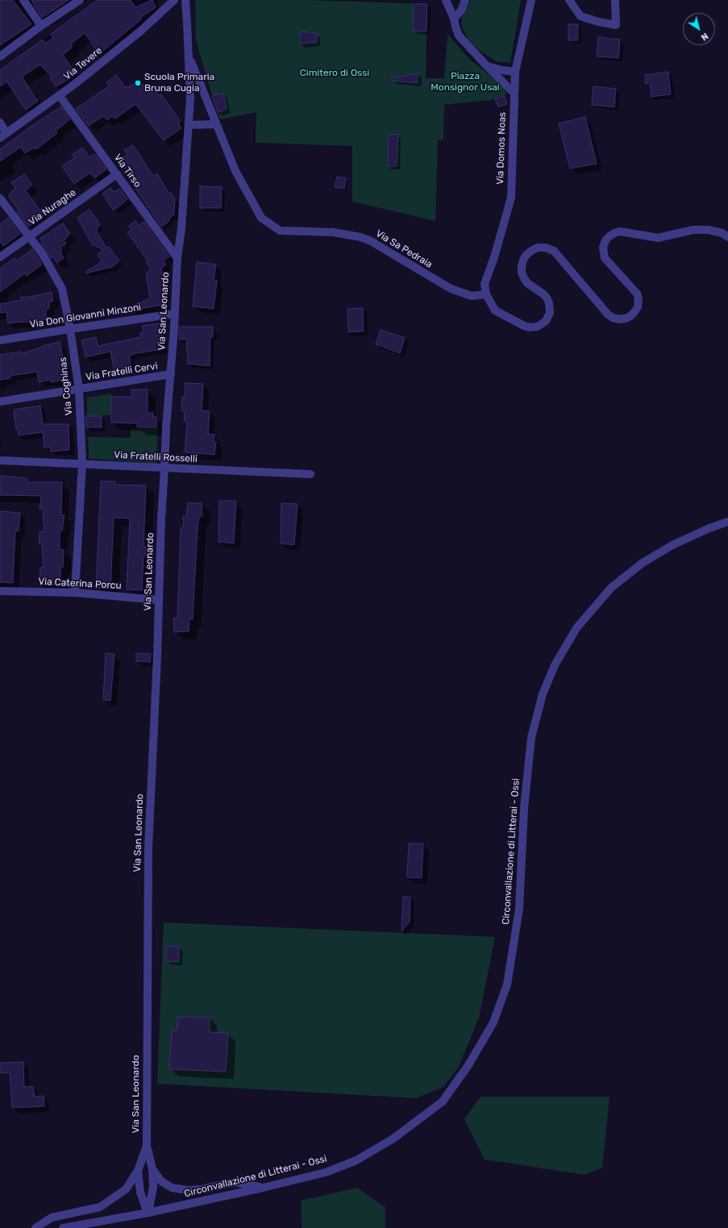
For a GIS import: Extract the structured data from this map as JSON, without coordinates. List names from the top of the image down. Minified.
{"streets":{"street":["Via Tevere","Via Domos Noas","Via Tirso","Via Nuraghe","Via Sa Pedraia","Via San Leonardo","Via Don Giovanni Minzoni","Via Fratelli Cervi","Via Coghinas","Via Fratelli Rosselli","Via Caterina Porcu","Circonvallazione di Litterai - Ossi"]},"crossings":[["Via Tevere","Via Tirso"],["Via Domos Noas","Via Sa Pedraia"],["Via Tirso","Via Nuraghe"],["Via Tirso","Via San Leonardo"],["Via Nuraghe","Via Coghinas"],["Via Sa Pedraia","Via San Leonardo"],["Via San Leonardo","Via Don Giovanni Minzoni"],["Via San Leonardo","Via Fratelli Cervi"],["Via San Leonardo","Via Fratelli Rosselli"],["Via San Leonardo","Via Caterina Porcu"],["Via San Leonardo","Circonvallazione di Litterai - Ossi"],["Via Don Giovanni Minzoni","Via Coghinas"],["Via Fratelli Cervi","Via Coghinas"],["Via Coghinas","Via Fratelli Rosselli"],["Via Coghinas","Via Caterina Porcu"]],"parks":["Cimitero di Ossi","Piazza Monsignor Usai"],"places":["Scuola Primaria Bruna Cugia"],"north":"bottom right"}
